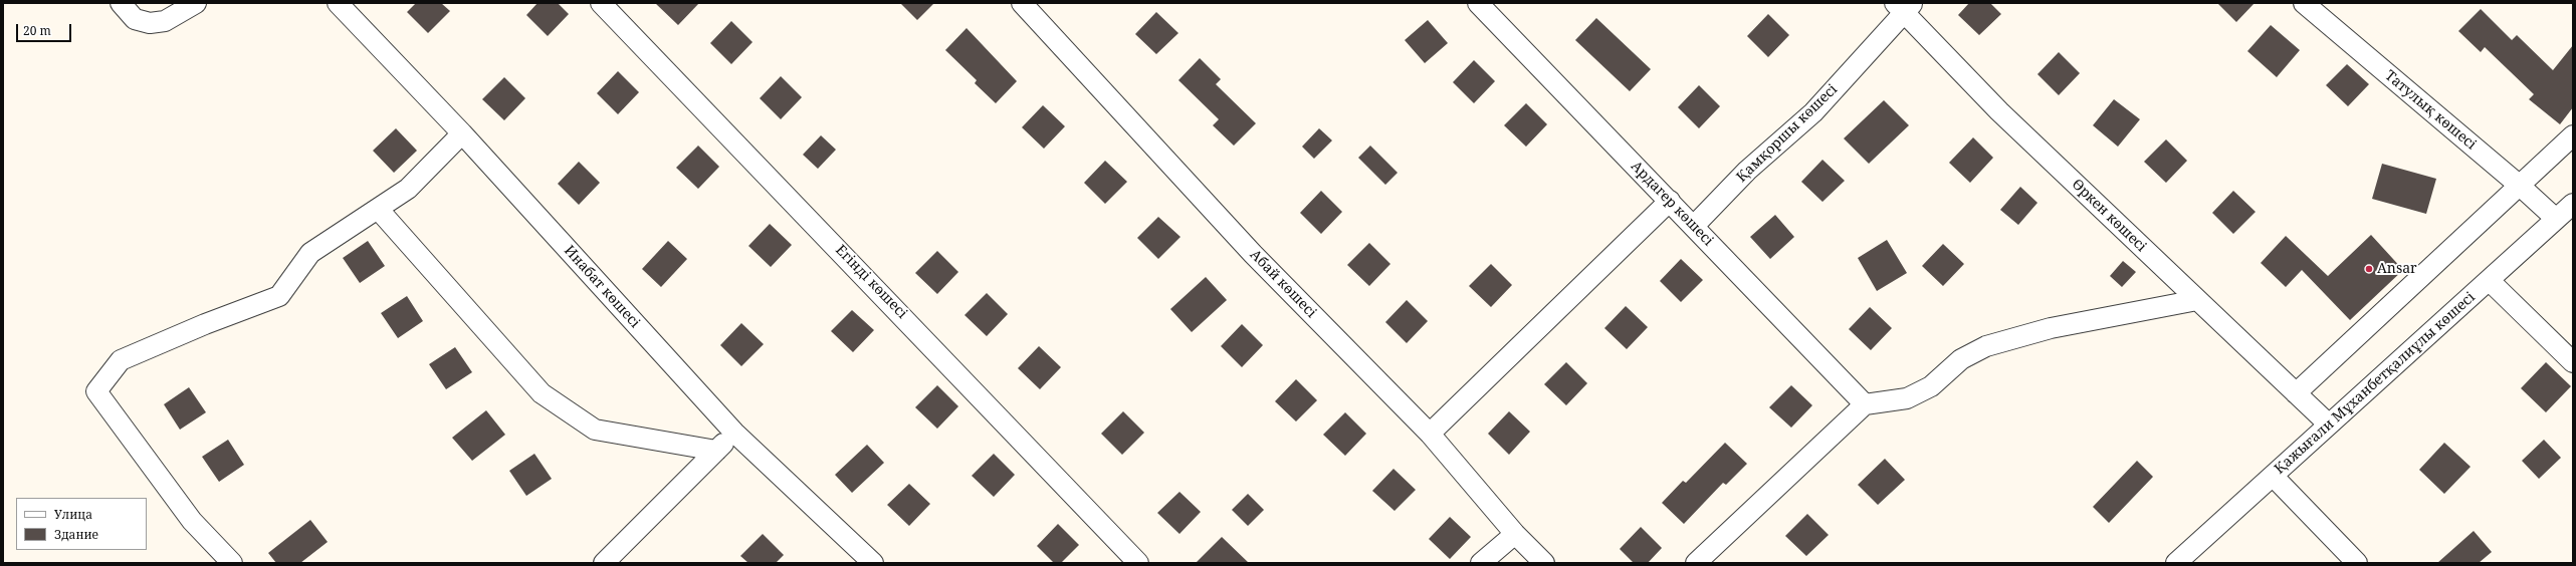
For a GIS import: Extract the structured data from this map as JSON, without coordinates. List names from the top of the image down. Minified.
{"streets":{"street":["Татулық көшесі","Қамқоршы көшесі","Ардагер көшесі","Өркен көшесі","Егінді көшесі","Абай көшесі","Инабат көшесі","Қажығали Мұханбетқалиұлы көшесі"]},"crossings":[["Татулық көшесі","Қажығали Мұханбетқалиұлы көшесі"],["Қамқоршы көшесі","Ардагер көшесі"],["Қамқоршы көшесі","Өркен көшесі"],["Өркен көшесі","Қажығали Мұханбетқалиұлы көшесі"]],"places":["Ansar"],"legend":["Улица","Здание"],"scale_bar":"20 m"}
